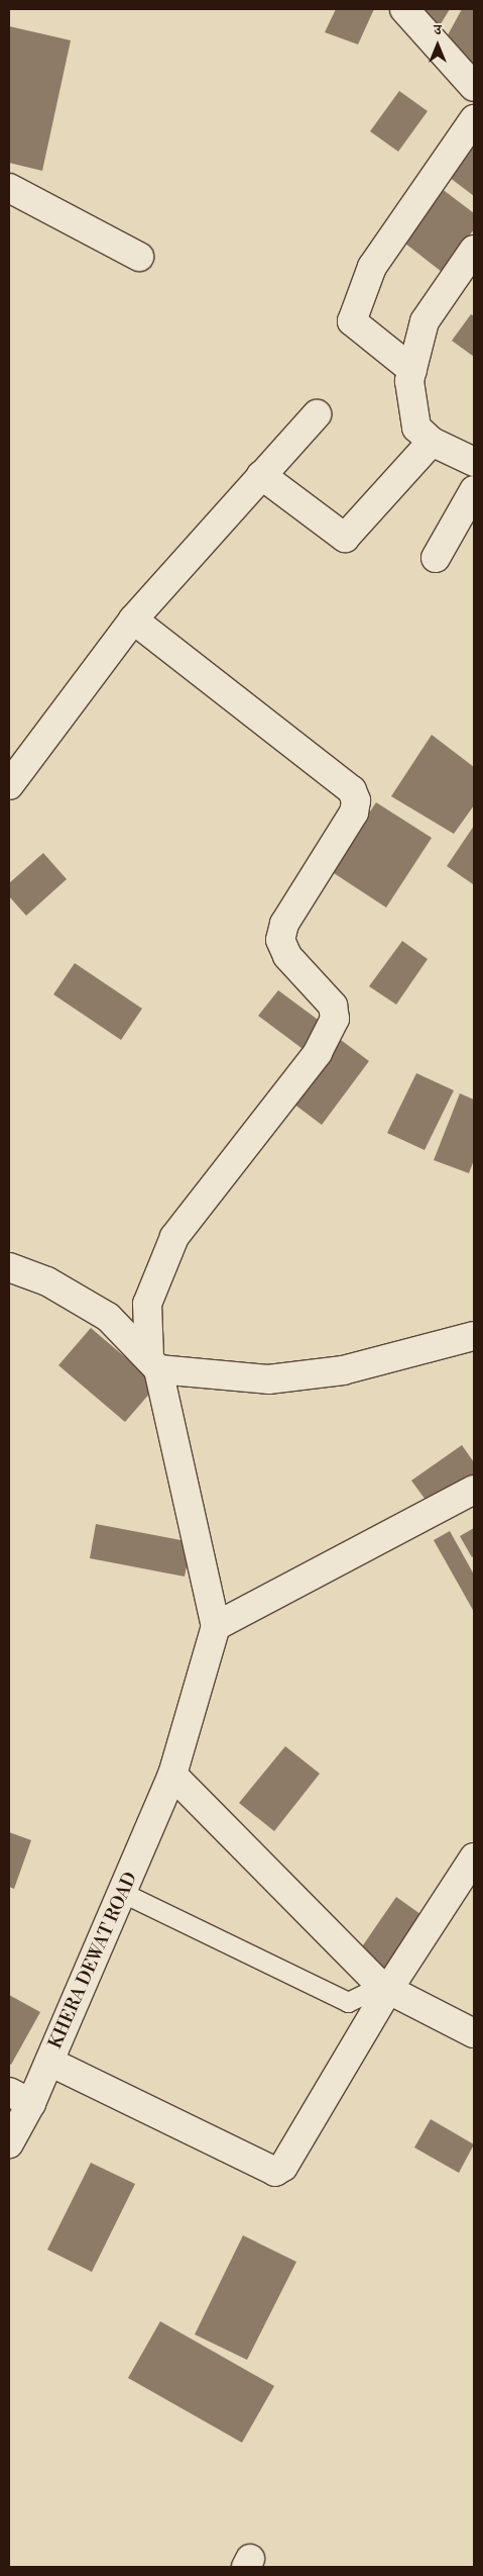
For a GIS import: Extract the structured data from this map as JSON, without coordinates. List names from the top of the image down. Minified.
{"streets":{"street":["KHERA DEWAT ROAD"]},"north":"top"}
